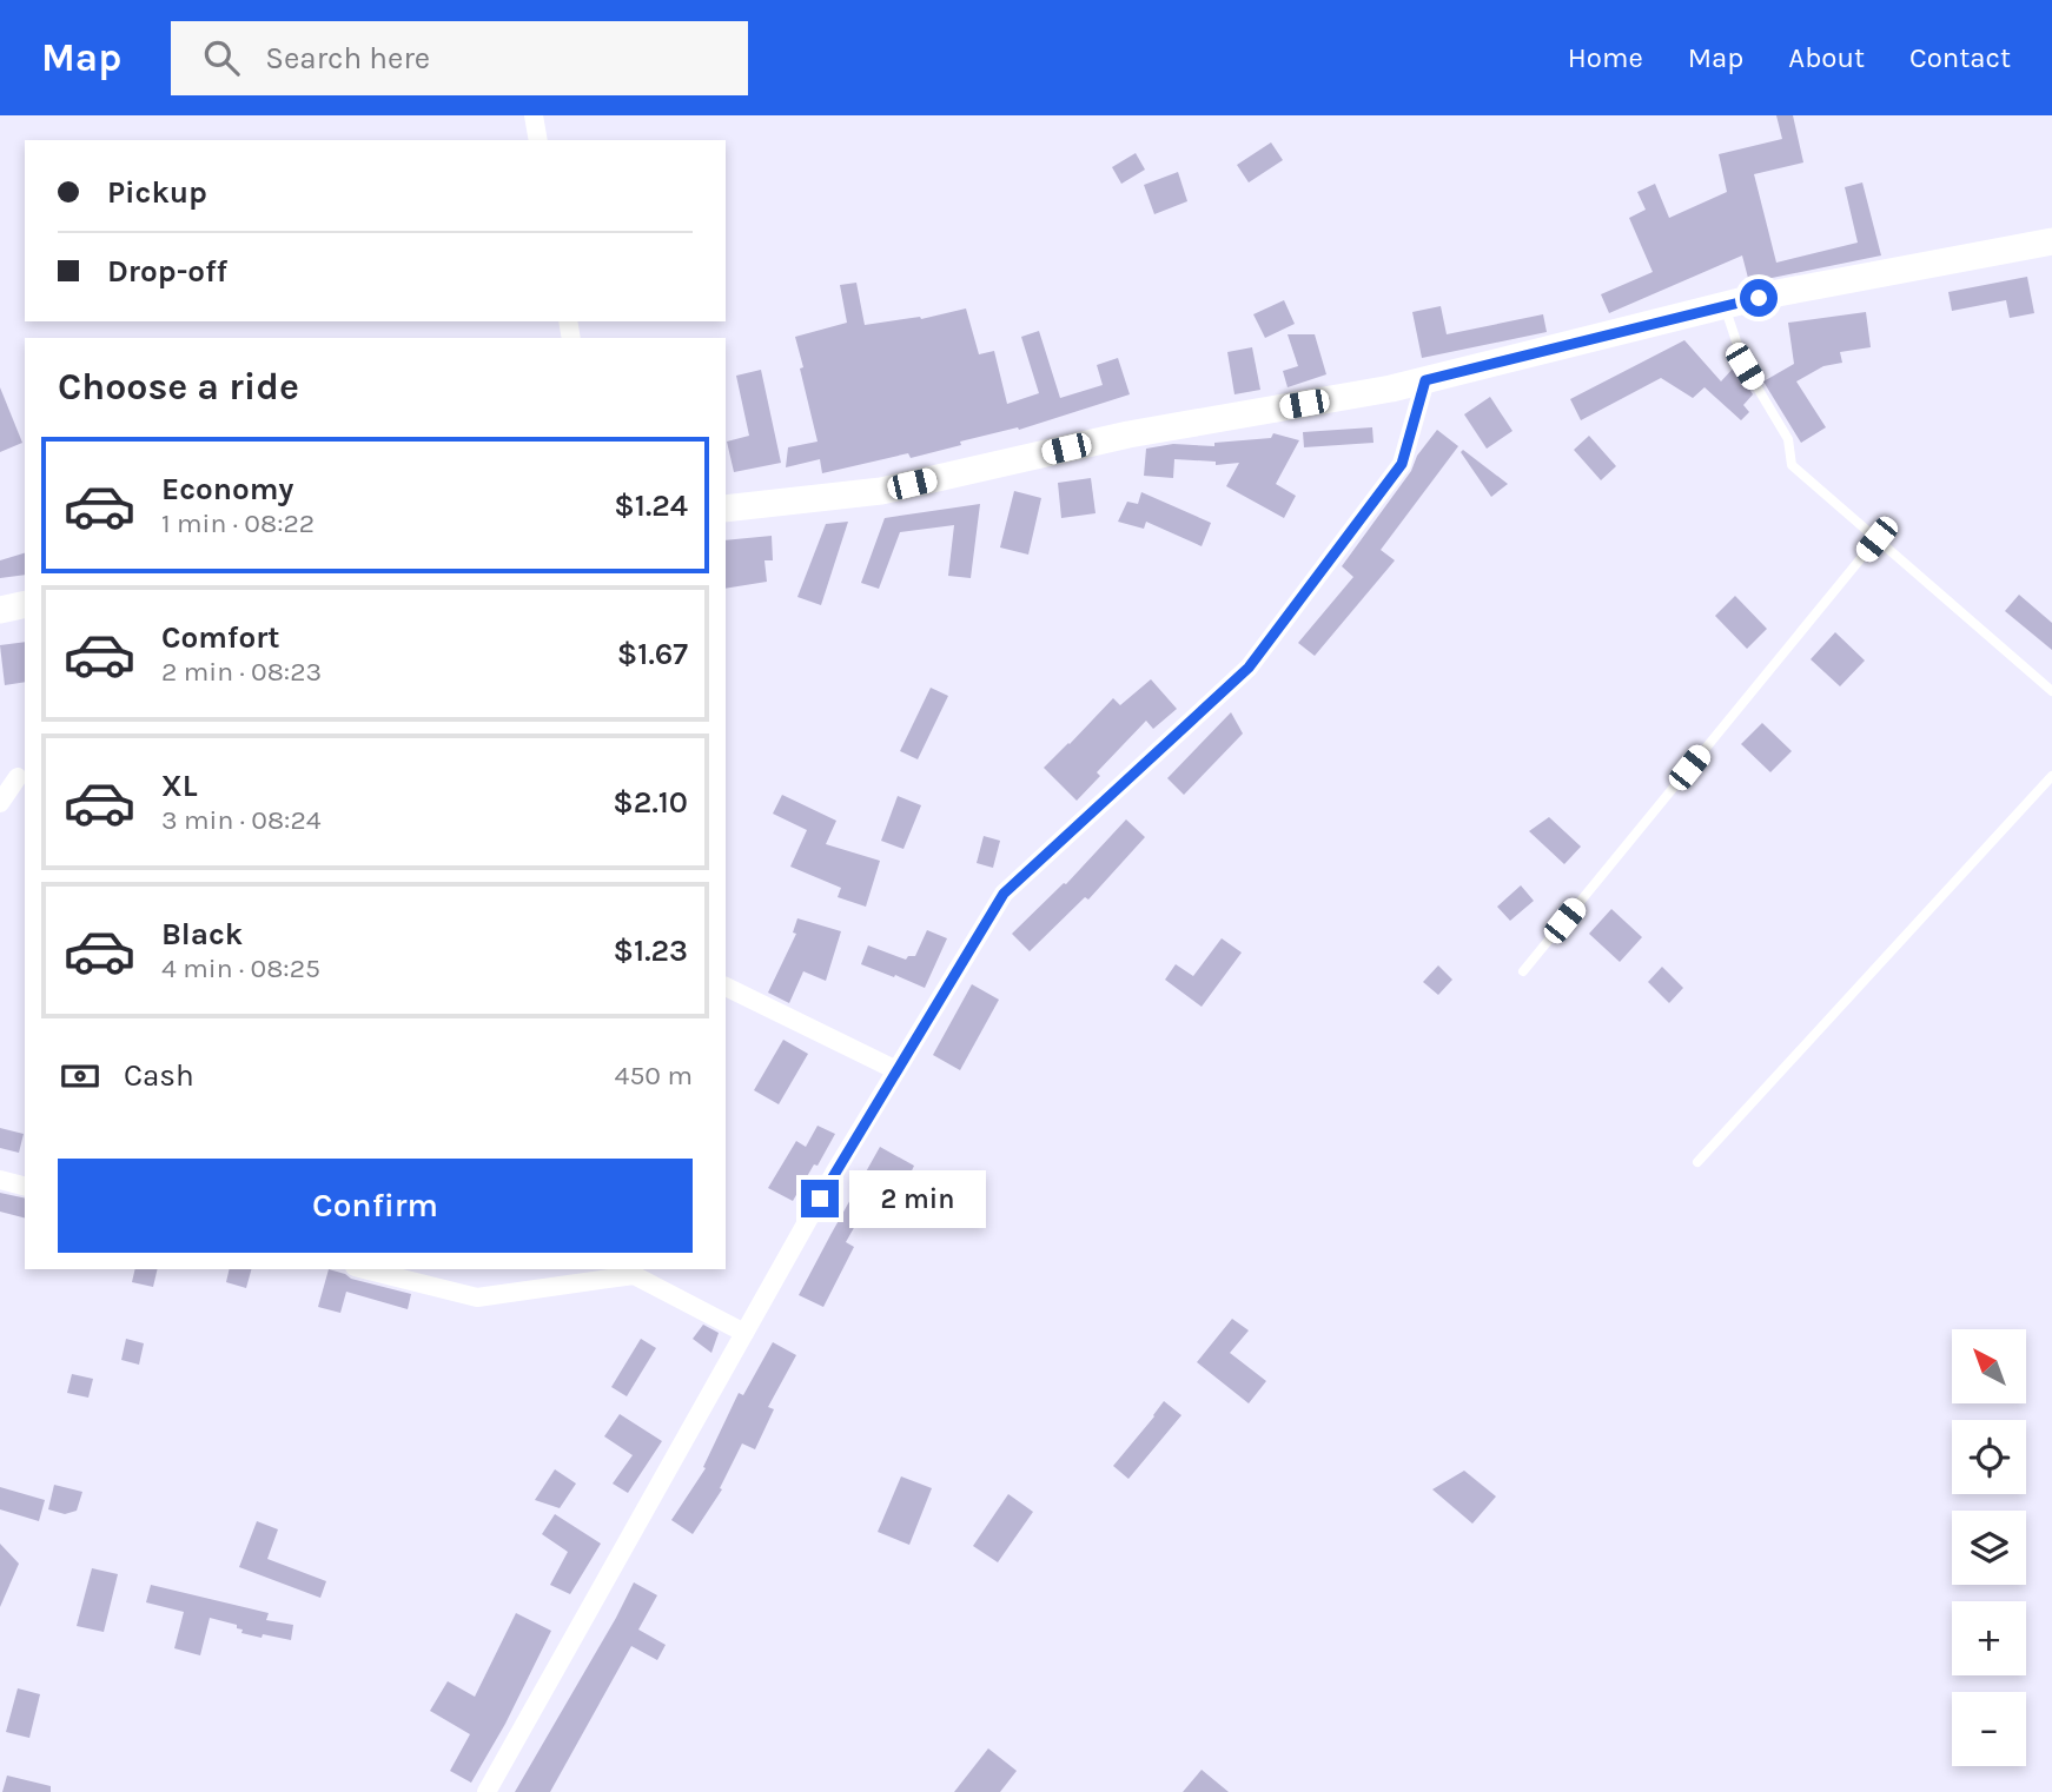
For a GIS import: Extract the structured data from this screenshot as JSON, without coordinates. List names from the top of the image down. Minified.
{"north":"top left","page":{"header":"Map","search":"Search here","nav":["Home","Map","About","Contact"],"banner":["Pickup","Drop-off"],"heading":"Choose a ride","list":[{"name":"Economy","note":"1 min · 08:22","value":"$1.24"},{"name":"Comfort","note":"2 min · 08:23","value":"$1.67"},{"name":"XL","note":"3 min · 08:24","value":"$2.10"},{"name":"Black","note":"4 min · 08:25","value":"$1.23"}],"pay":["Cash","450 m"],"buttons":"Confirm","bubble":"2 min","map_buttons":["+","−"]}}
